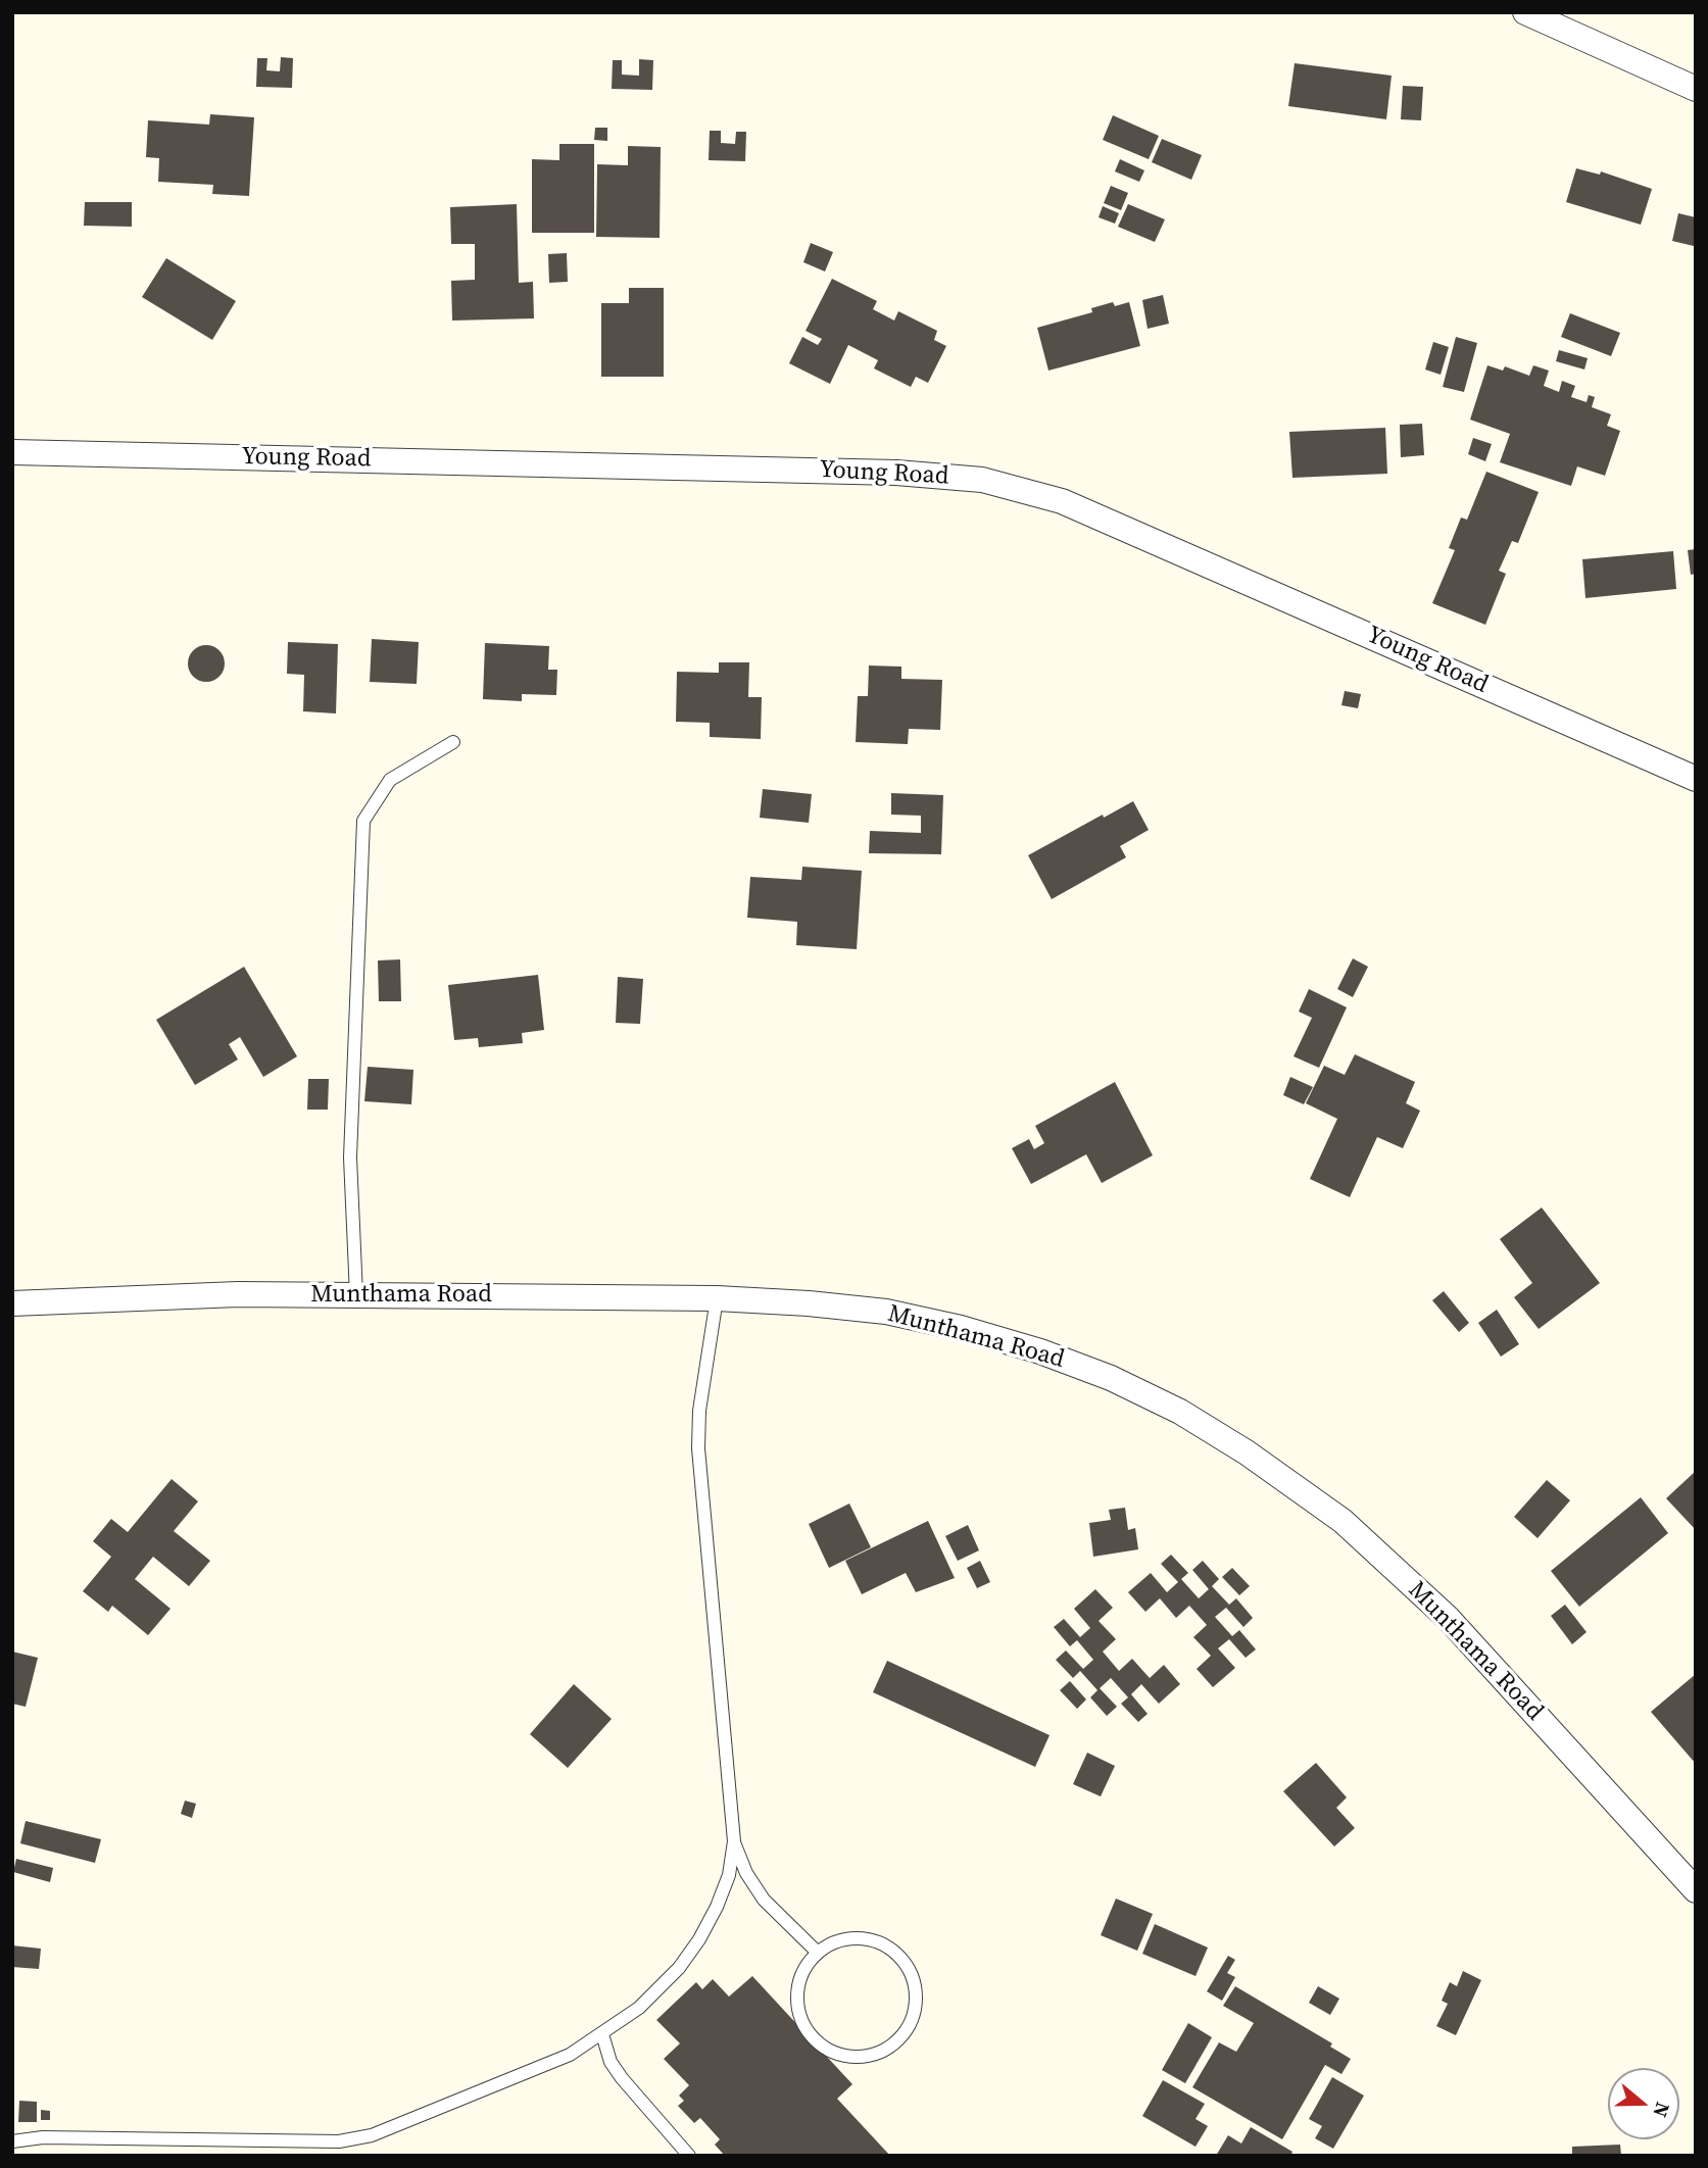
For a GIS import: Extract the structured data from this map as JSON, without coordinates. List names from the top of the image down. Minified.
{"streets":{"street":["Young Road","Munthama Road"]},"north":"right"}
